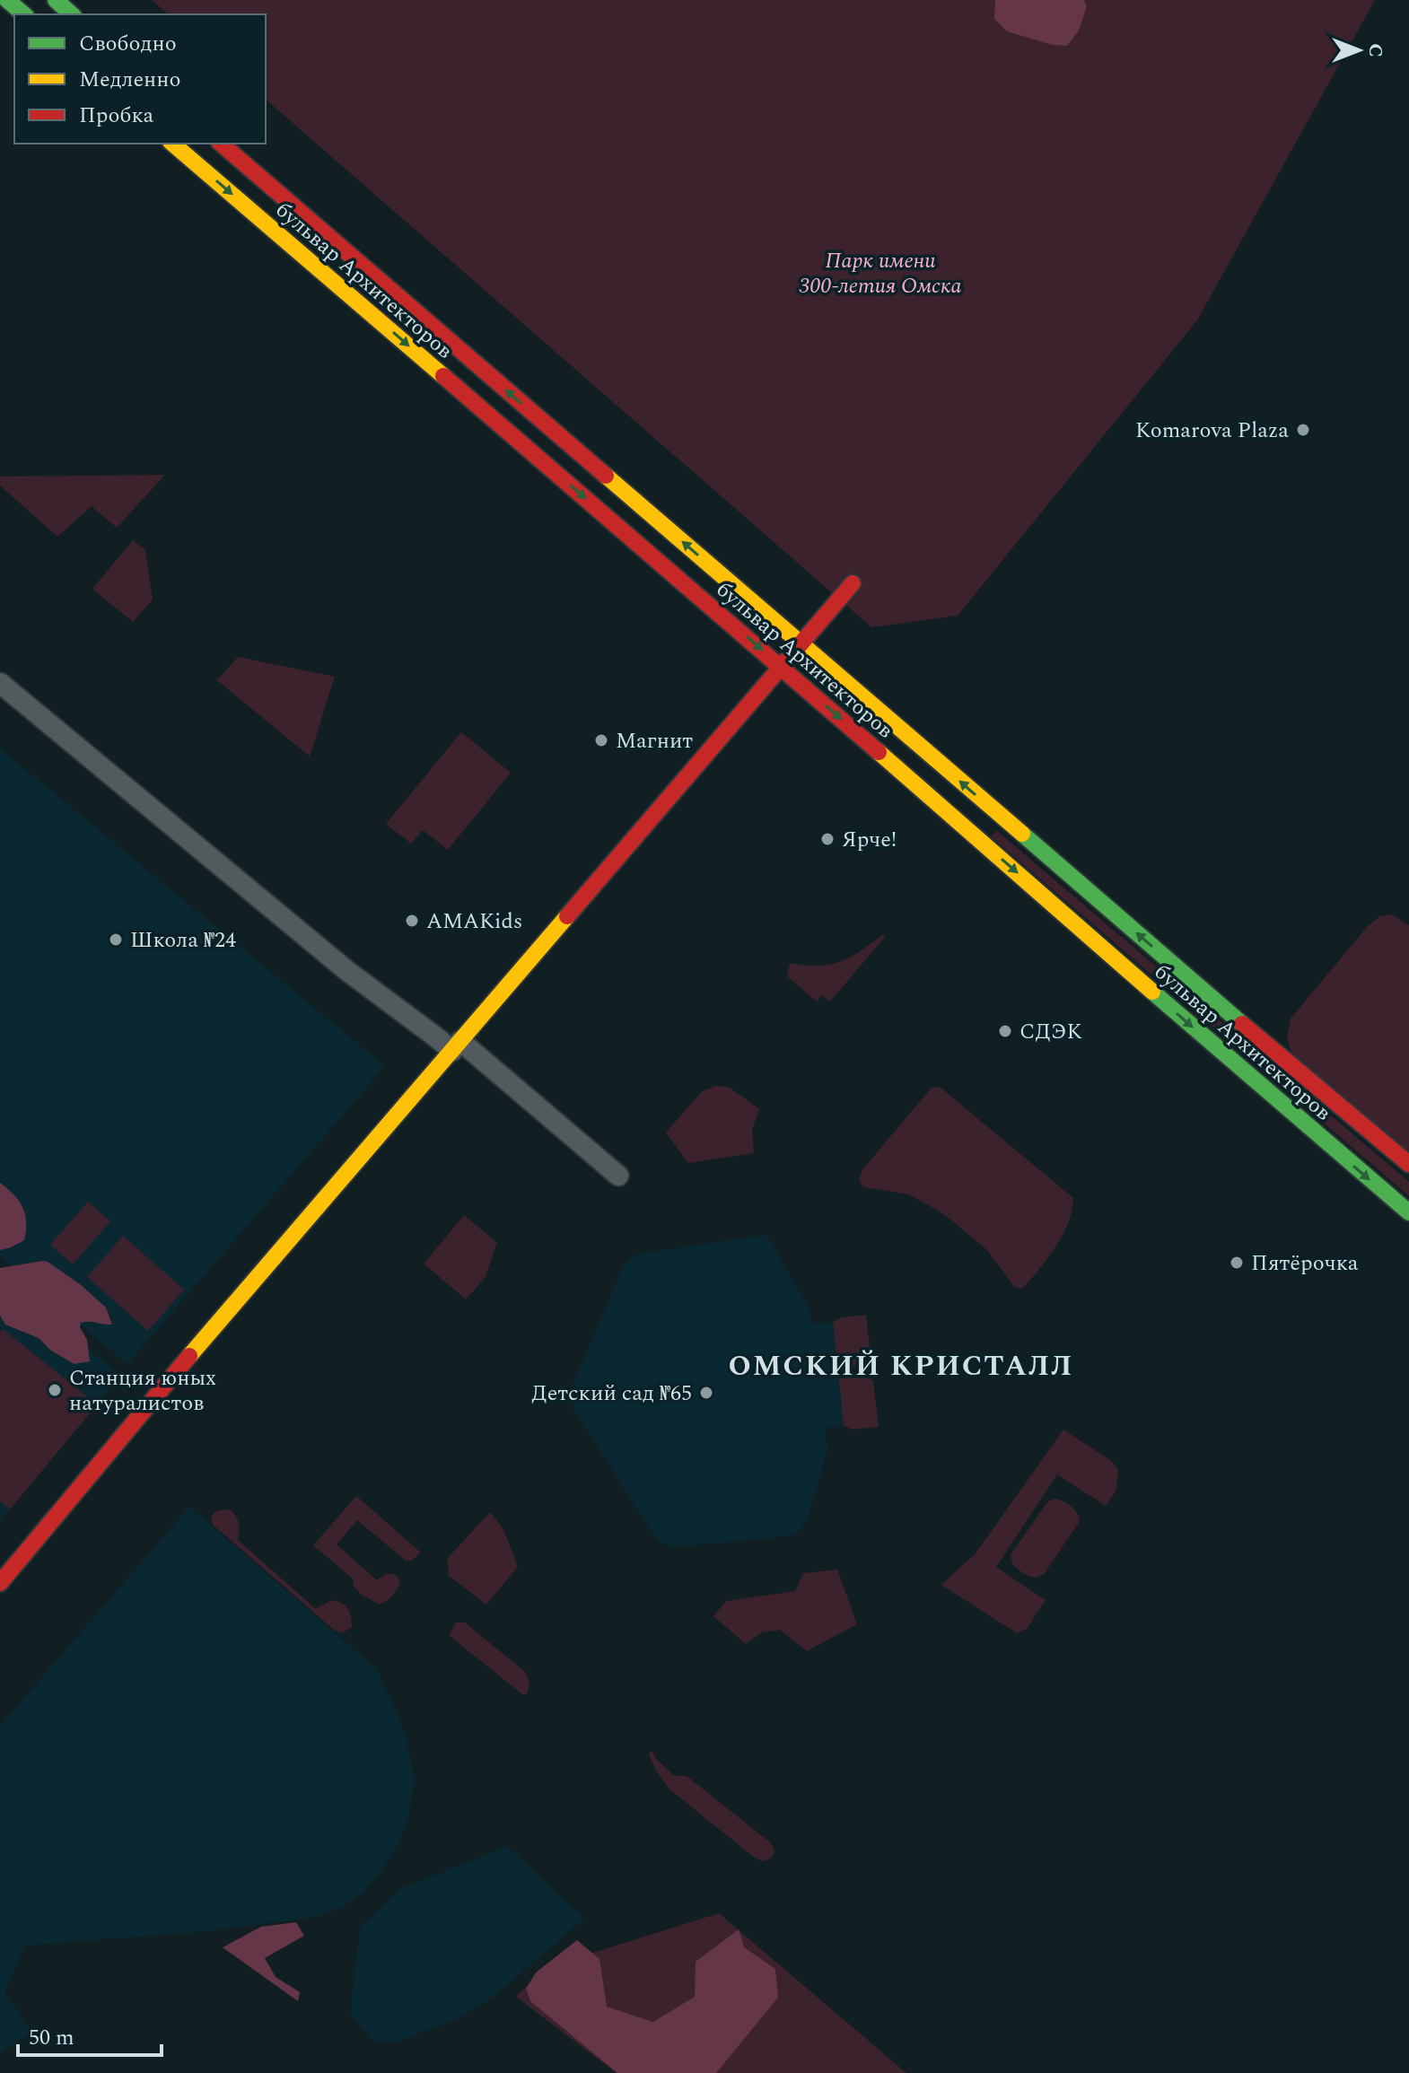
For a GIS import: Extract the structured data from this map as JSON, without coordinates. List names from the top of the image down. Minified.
{"streets":{"main road":["бульвар Архитекторов"]},"districts":["ОМСКИЙ КРИСТАЛЛ"],"parks":["Парк имени 300-летия Омска"],"places":["Komarova Plaza","Магнит","Ярче!","AMAKids","Школа №24","СДЭК","Пятёрочка","Станция юных натуралистов","Детский сад №65"],"legend":["Свободно","Медленно","Пробка"],"scale_bar":"50 m","north":"right"}
